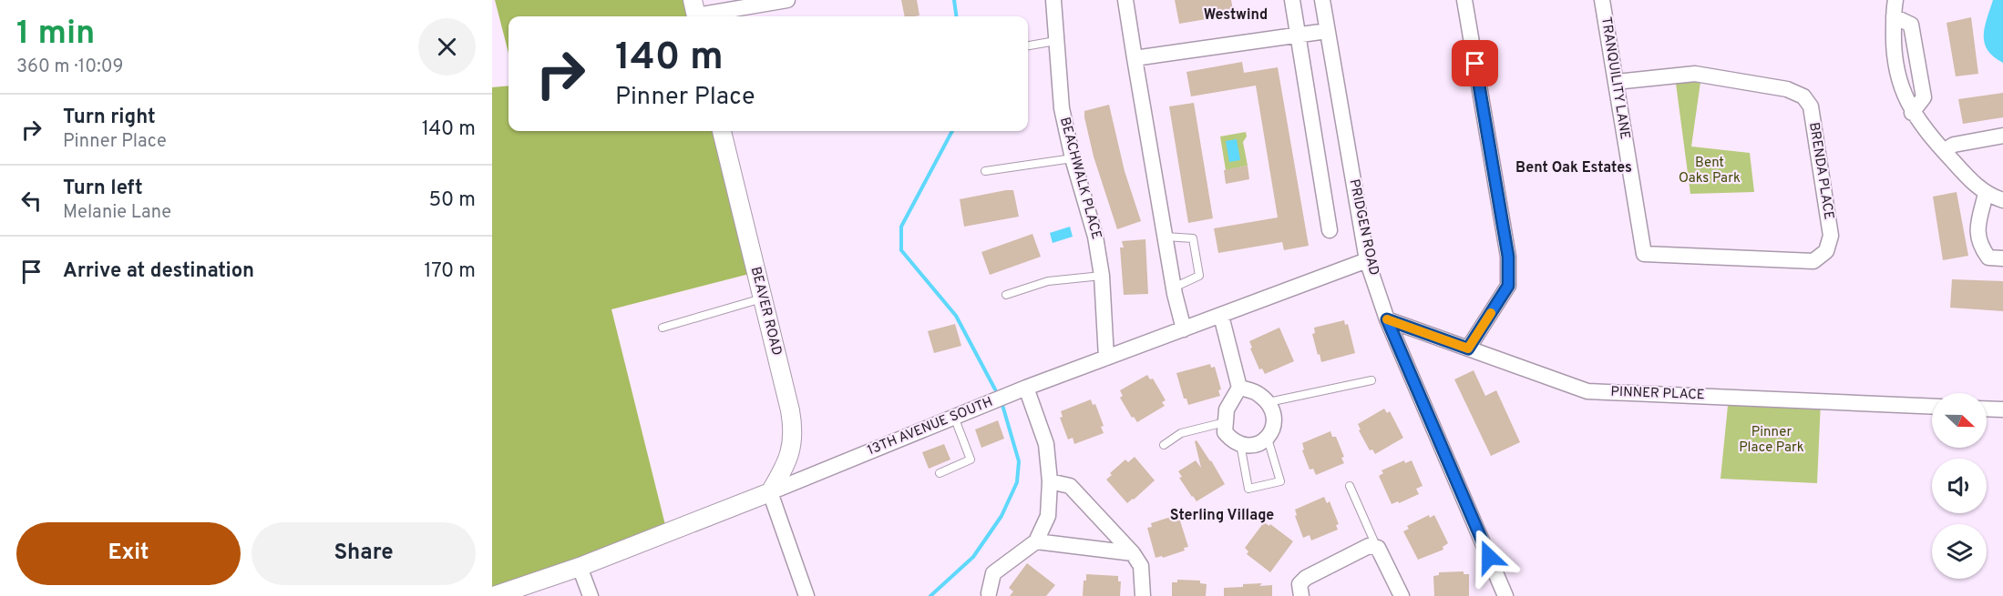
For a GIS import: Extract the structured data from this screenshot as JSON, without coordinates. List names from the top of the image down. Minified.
{"streets":{"street":["TRANQUILITY LANE","BRENDA PLACE","BEACHWALK PLACE","PRIDGEN ROAD","BEAVER ROAD","PINNER PLACE","13TH AVENUE SOUTH"]},"crossings":[["TRANQUILITY LANE","BRENDA PLACE"],["BEACHWALK PLACE","13TH AVENUE SOUTH"],["PRIDGEN ROAD","PINNER PLACE"],["PRIDGEN ROAD","13TH AVENUE SOUTH"],["BEAVER ROAD","13TH AVENUE SOUTH"]],"districts":["Westwind","Bent Oak Estates","Sterling Village"],"parks":["Bent Oaks Park","Pinner Place Park"],"north":"right","page":{"heading":["1 min","360 m · 10:09"],"turn":["140 m","Pinner Place"],"list":[{"name":"Turn right","note":"Pinner Place","value":"140 m"},{"name":"Turn left","note":"Melanie Lane","value":"50 m"},{"name":"Arrive at destination","value":"170 m"}],"buttons":["Exit","Share"]}}
